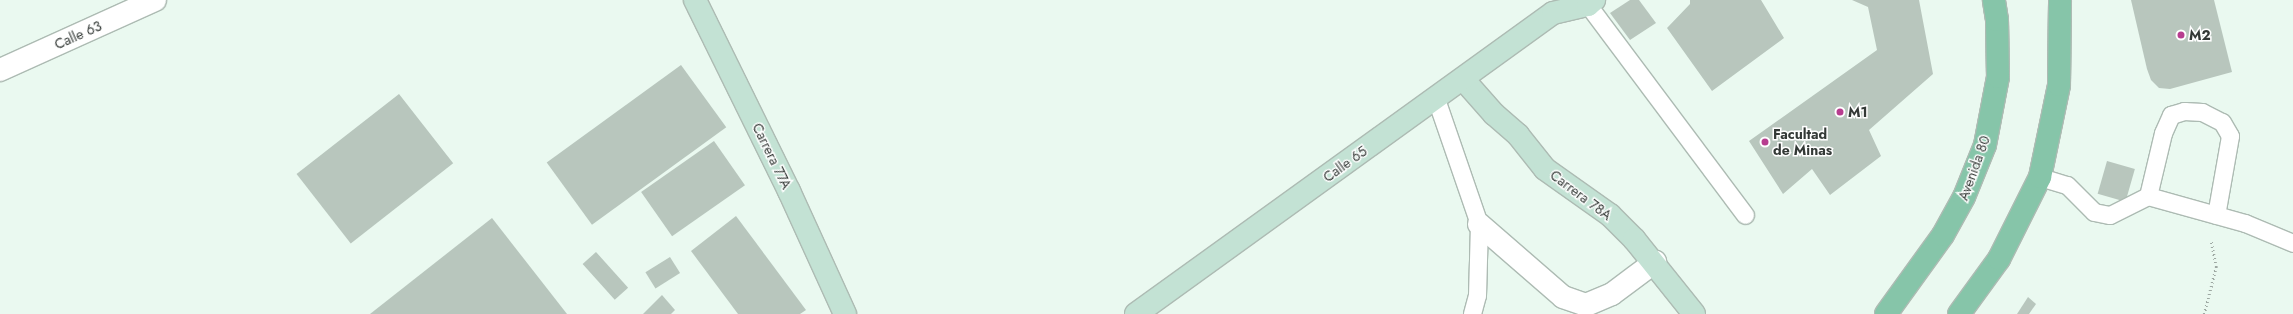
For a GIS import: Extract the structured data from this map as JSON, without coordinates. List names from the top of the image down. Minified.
{"streets":{"main road":["Carrera 77A","Calle 65","Avenida 80","Carrera 78A"],"street":["Calle 63"]},"crossings":[["Calle 65","Carrera 78A"]],"places":["M2","M1","Facultad de Minas"]}
